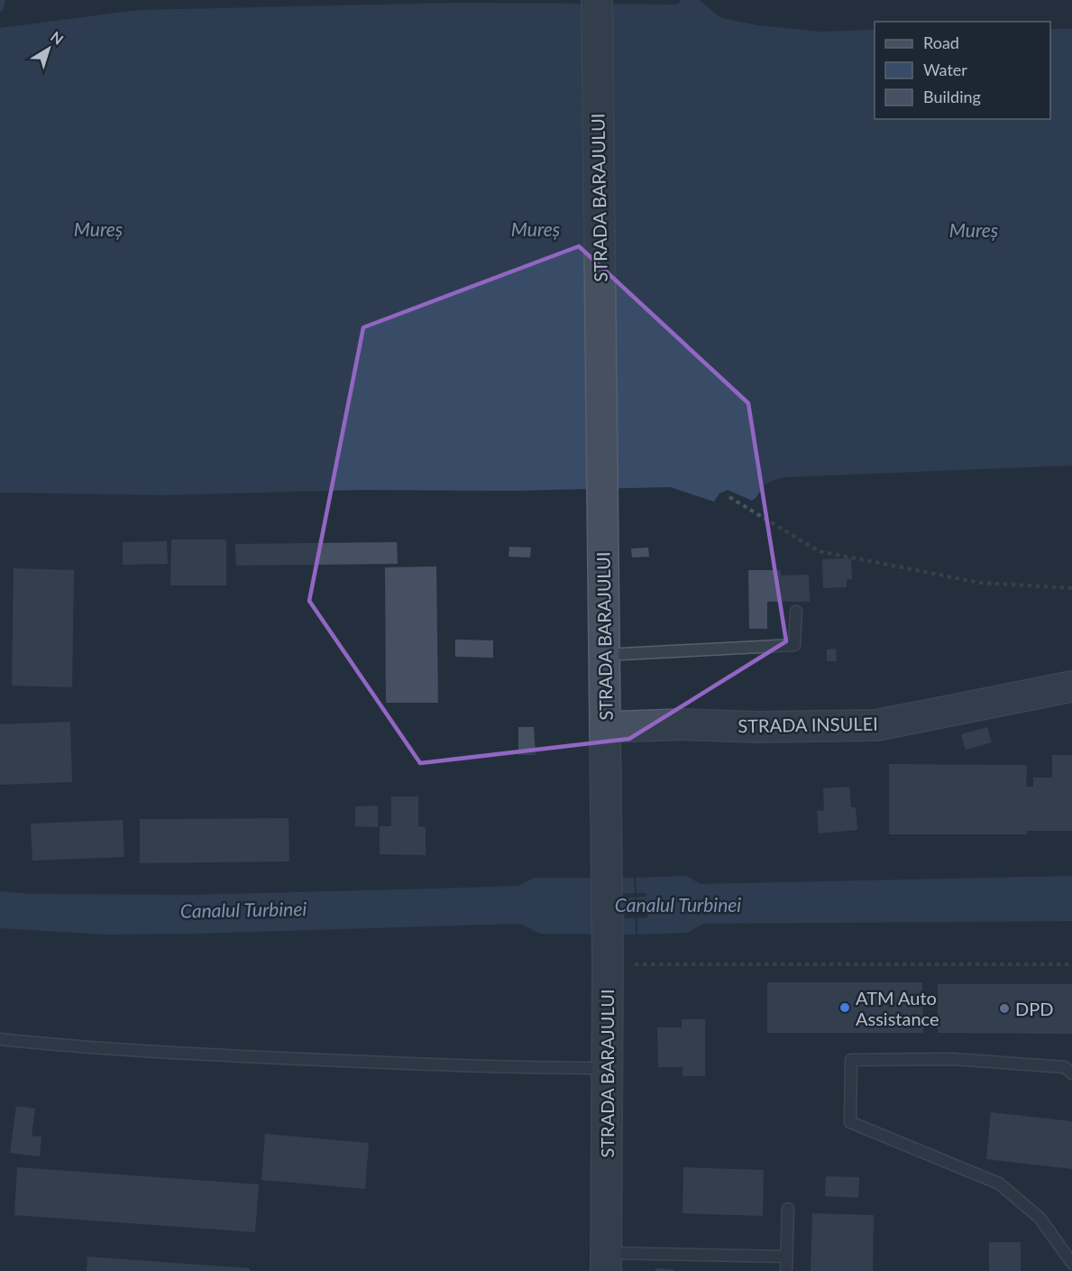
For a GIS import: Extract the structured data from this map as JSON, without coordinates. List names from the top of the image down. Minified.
{"streets":{"main road":["STRADA BARAJULUI","STRADA INSULEI"]},"crossings":[["STRADA BARAJULUI","STRADA INSULEI"]],"water":["Mureș","Canalul Turbinei"],"places":["ATM Auto Assistance","DPD"],"legend":["Road","Water","Building"],"north":"top right"}
